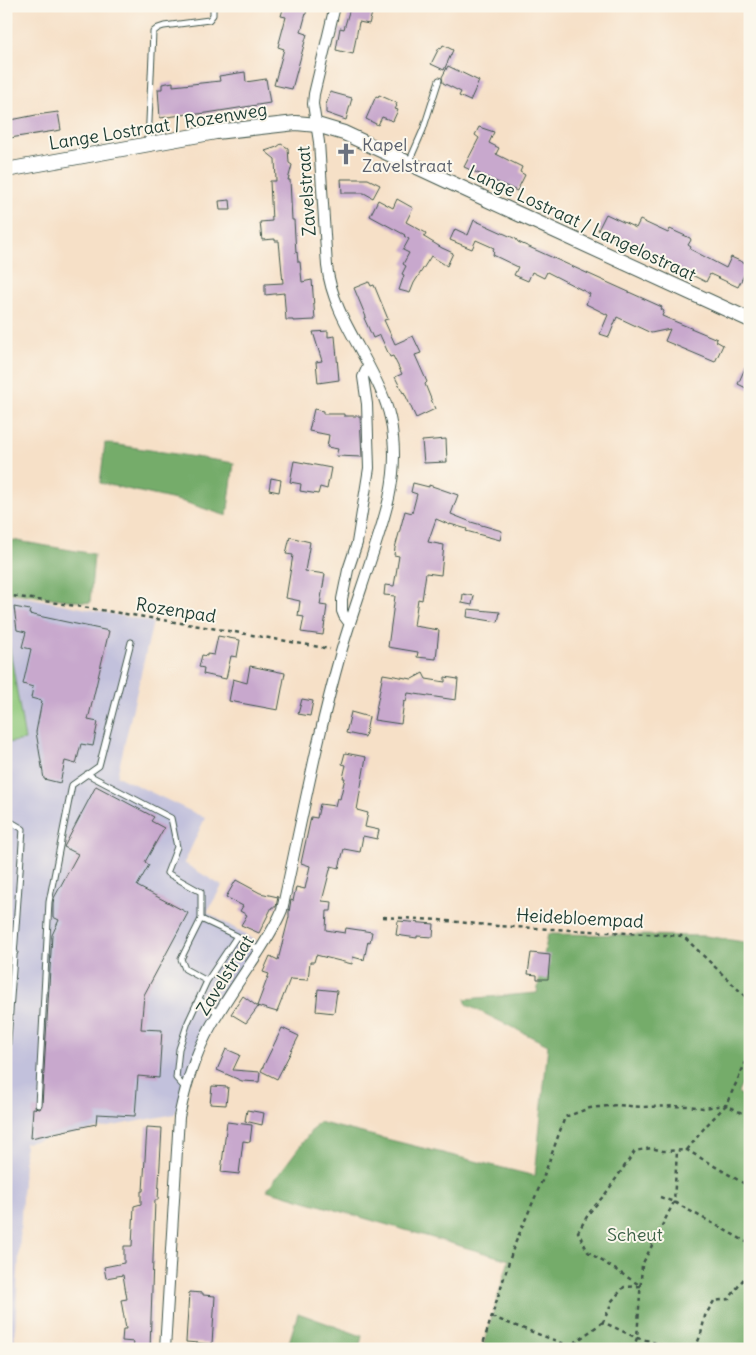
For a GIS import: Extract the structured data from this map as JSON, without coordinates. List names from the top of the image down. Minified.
{"streets":{"street":["Lange Lostraat / Rozenweg","Zavelstraat","Lange Lostraat / Langelostraat"],"path":["Rozenpad","Heidebloempad"]},"crossings":[["Lange Lostraat / Rozenweg","Zavelstraat"],["Lange Lostraat / Rozenweg","Lange Lostraat / Langelostraat"],["Zavelstraat","Lange Lostraat / Langelostraat"],["Zavelstraat","Rozenpad"]],"parks":["Scheut"],"places":{"church":["Kapel Zavelstraat"]}}
